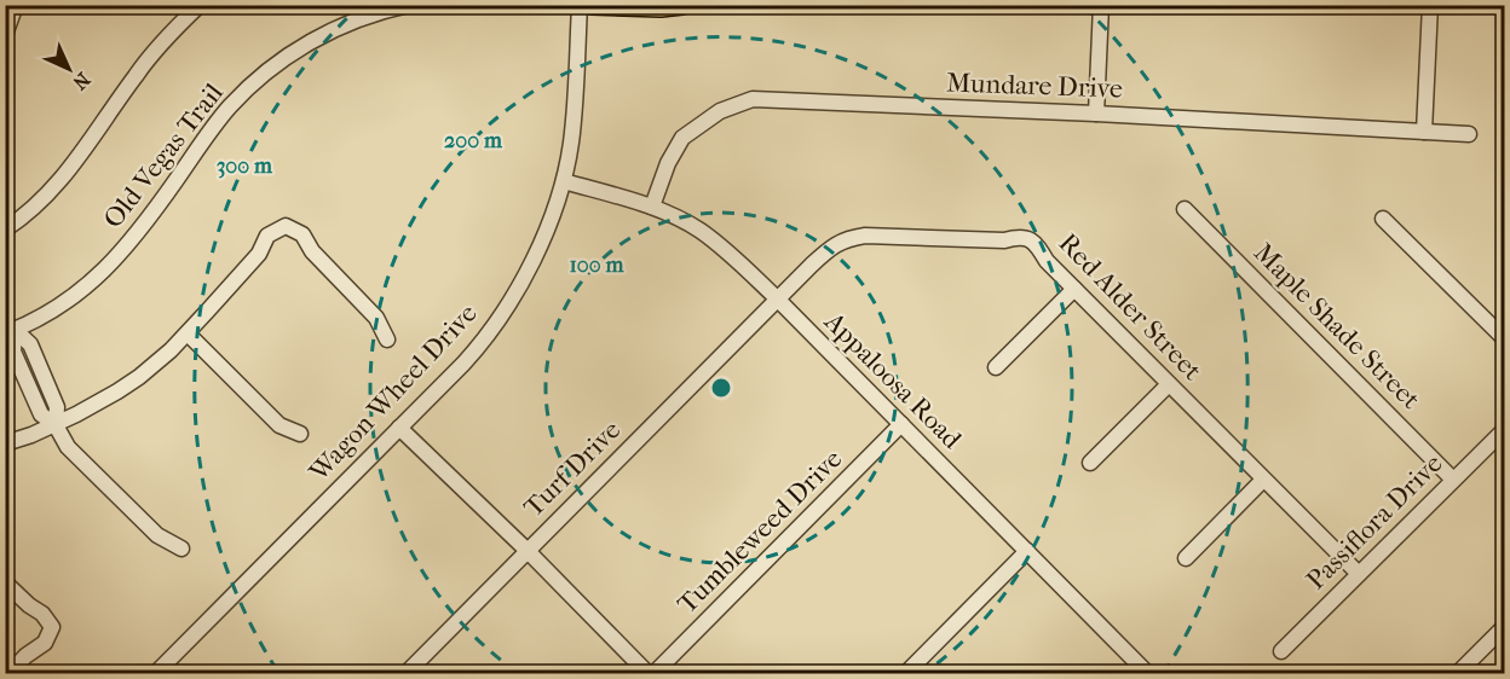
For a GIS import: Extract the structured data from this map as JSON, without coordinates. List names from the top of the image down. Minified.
{"streets":{"street":["Mundare Drive","Old Vegas Trail","Red Alder Street","Maple Shade Street","Appaloosa Road","Wagon Wheel Drive","Turf Drive","Passiflora Drive","Tumbleweed Drive"]},"crossings":[["Mundare Drive","Appaloosa Road"],["Red Alder Street","Appaloosa Road"],["Red Alder Street","Turf Drive"],["Red Alder Street","Passiflora Drive"],["Maple Shade Street","Passiflora Drive"],["Appaloosa Road","Wagon Wheel Drive"],["Appaloosa Road","Turf Drive"],["Appaloosa Road","Tumbleweed Drive"]],"north":"bottom right","rings":["200 m","300 m","100 m"]}
